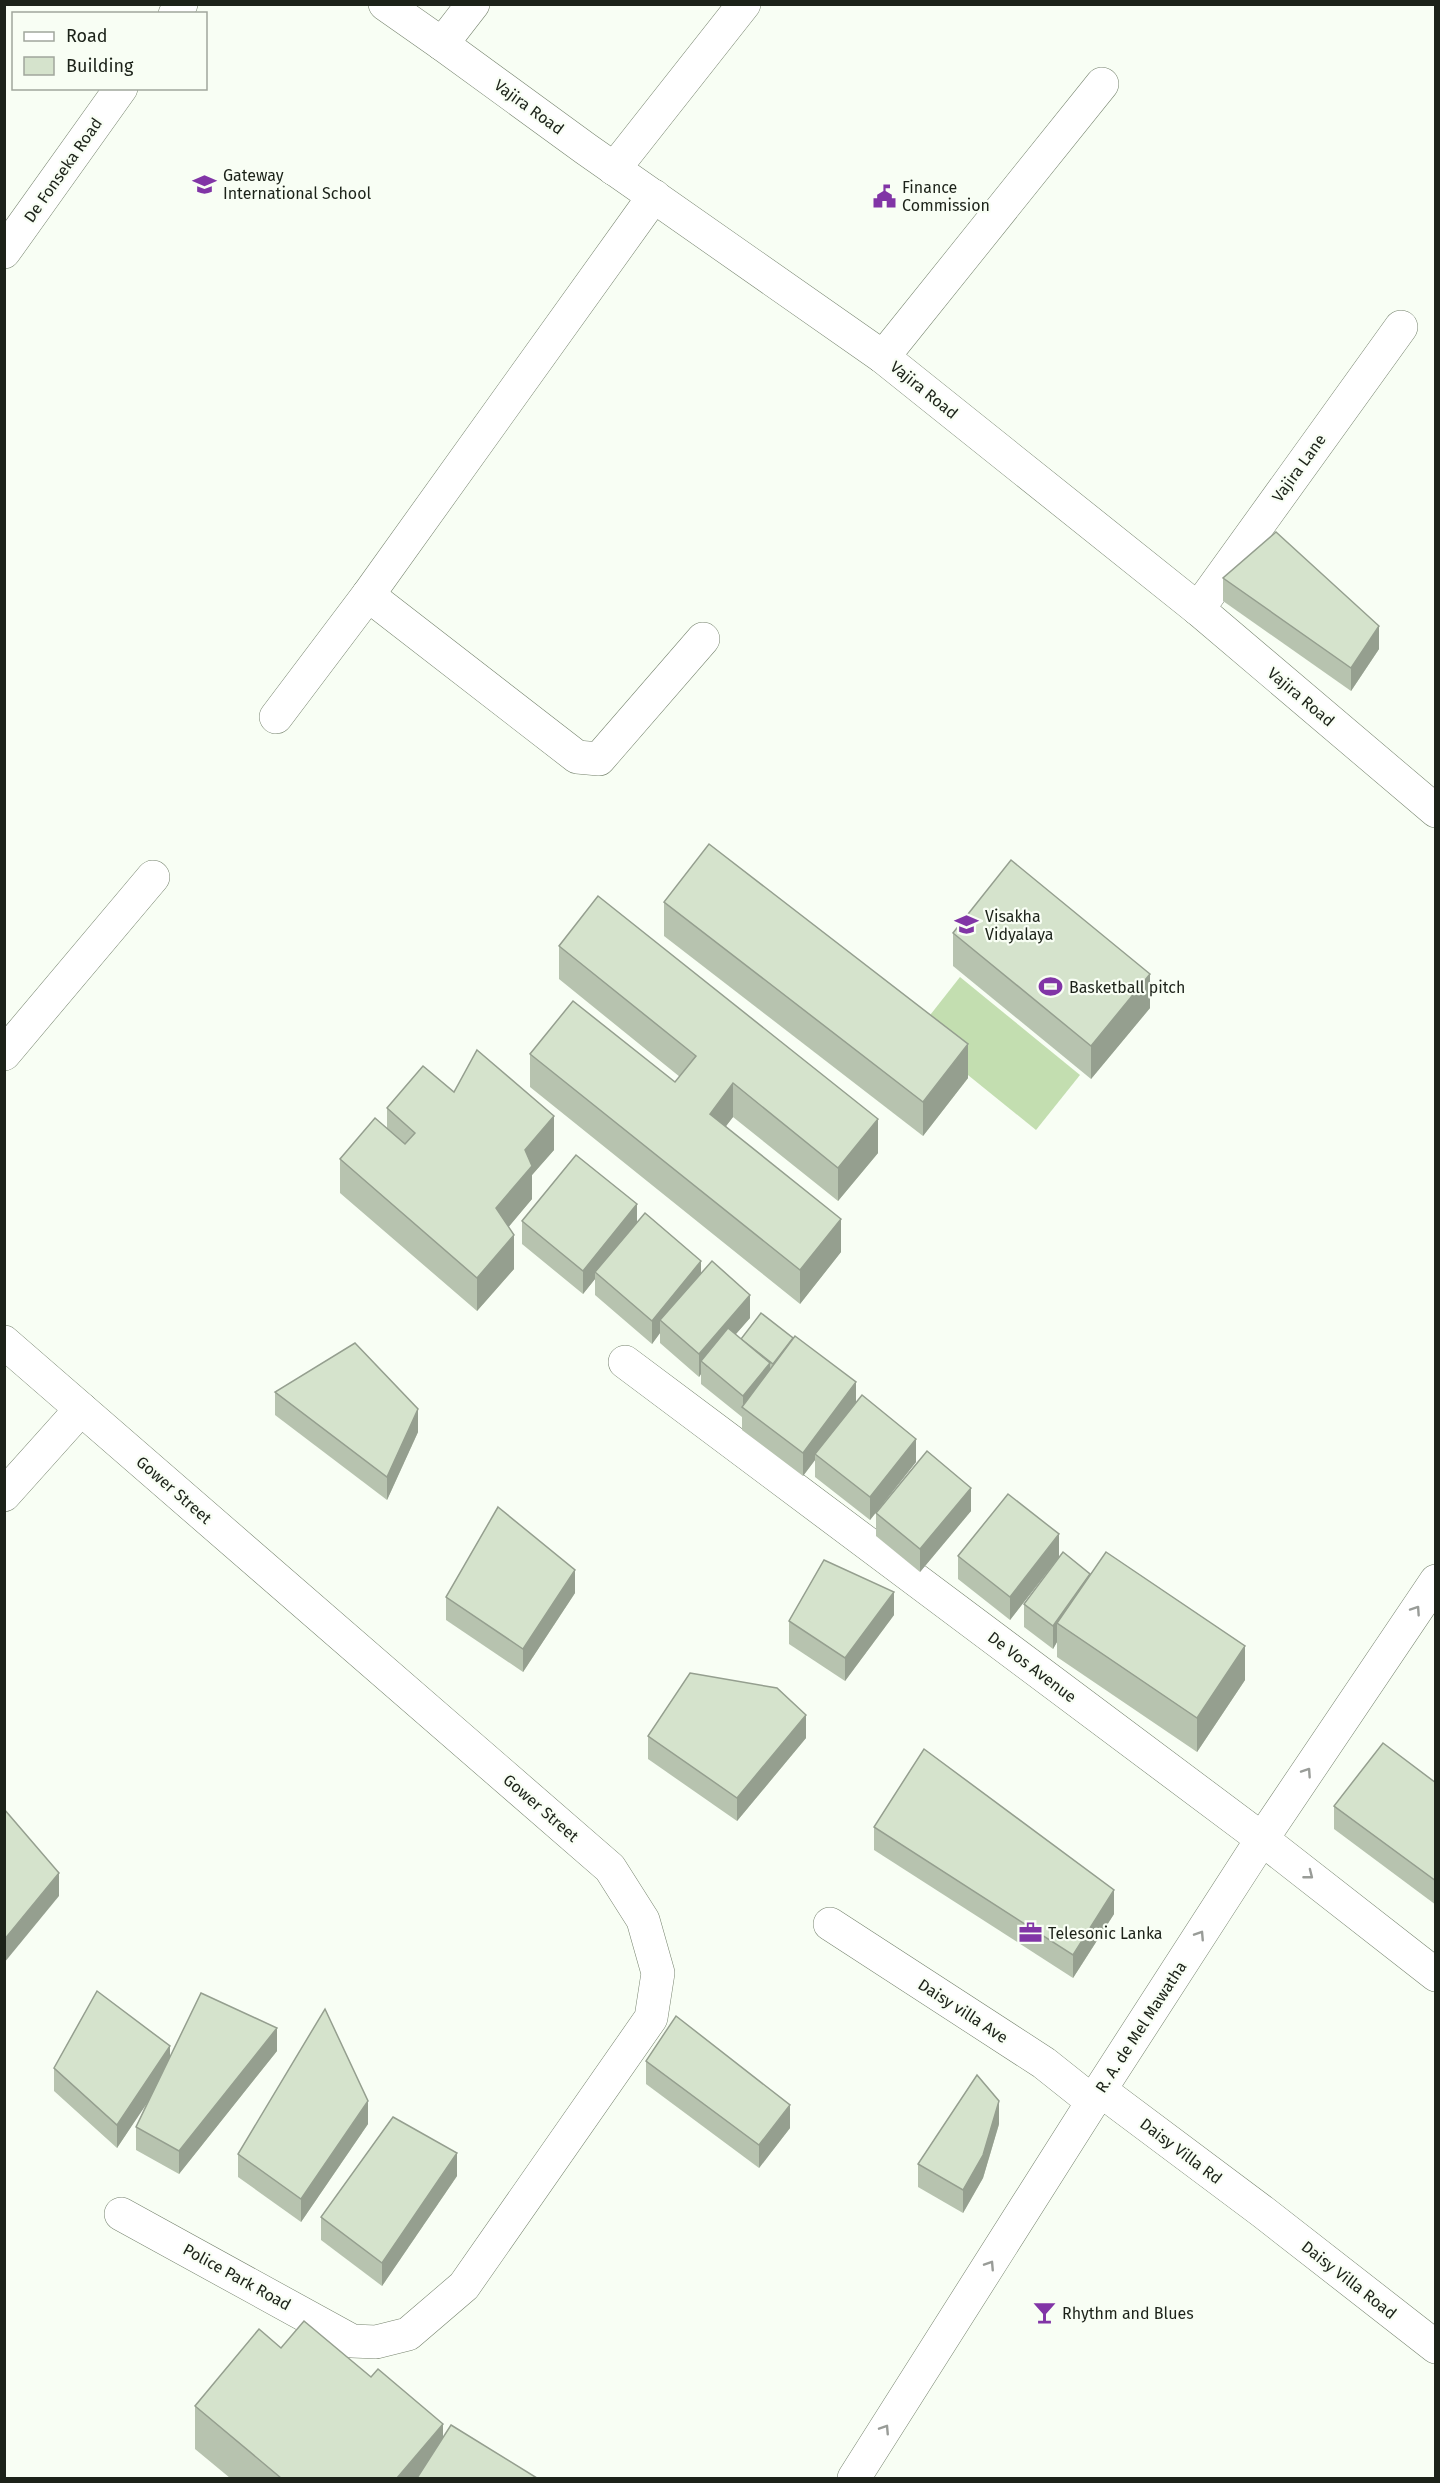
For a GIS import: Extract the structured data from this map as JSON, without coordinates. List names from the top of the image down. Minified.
{"streets":{"main road":["Vajira Road","De Fonseka Road","Vajira Lane","Gower Street","De Vos Avenue","Daisy villa Ave","R. A. de Mel Mawatha","Daisy Villa Rd","Police Park Road","Daisy Villa Road"]},"crossings":[["Vajira Road","Vajira Lane"],["Gower Street","Police Park Road"],["De Vos Avenue","R. A. de Mel Mawatha"],["Daisy villa Ave","R. A. de Mel Mawatha"],["Daisy villa Ave","Daisy Villa Rd"],["R. A. de Mel Mawatha","Daisy Villa Rd"],["Daisy Villa Rd","Daisy Villa Road"]],"one_way":["R. A. de Mel Mawatha"],"places":{"school or university":["Gateway International School","Visakha Vidyalaya"],"public building":["Finance Commission"],"sports":["Basketball pitch"],"office":["Telesonic Lanka"],"bar":["Rhythm and Blues"]},"legend":["Road","Building"]}
